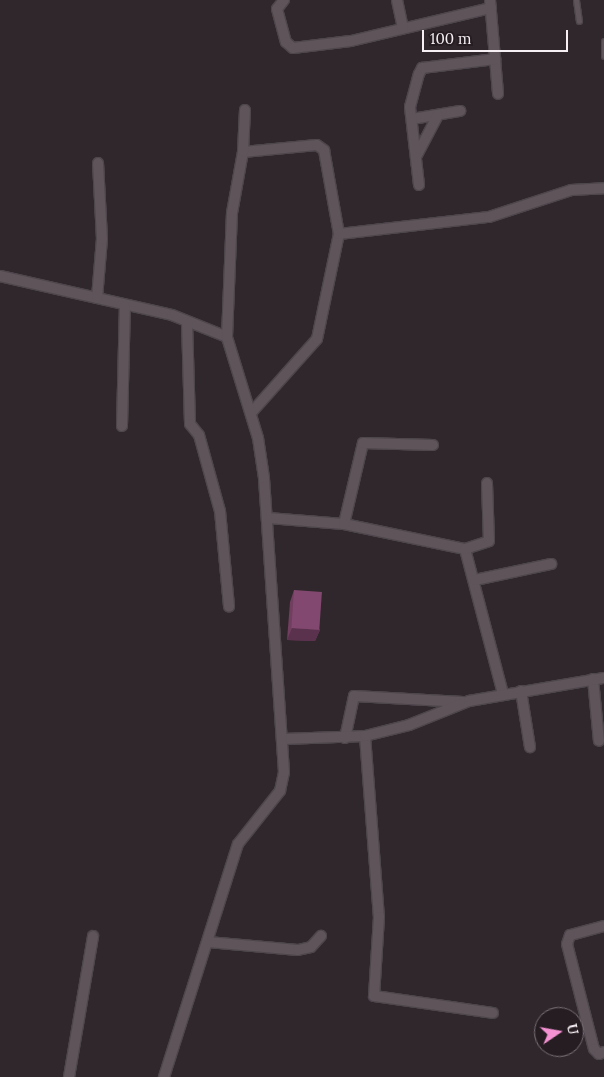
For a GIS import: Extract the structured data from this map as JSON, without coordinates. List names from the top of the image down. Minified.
{"scale_bar":"100 m","north":"right"}
